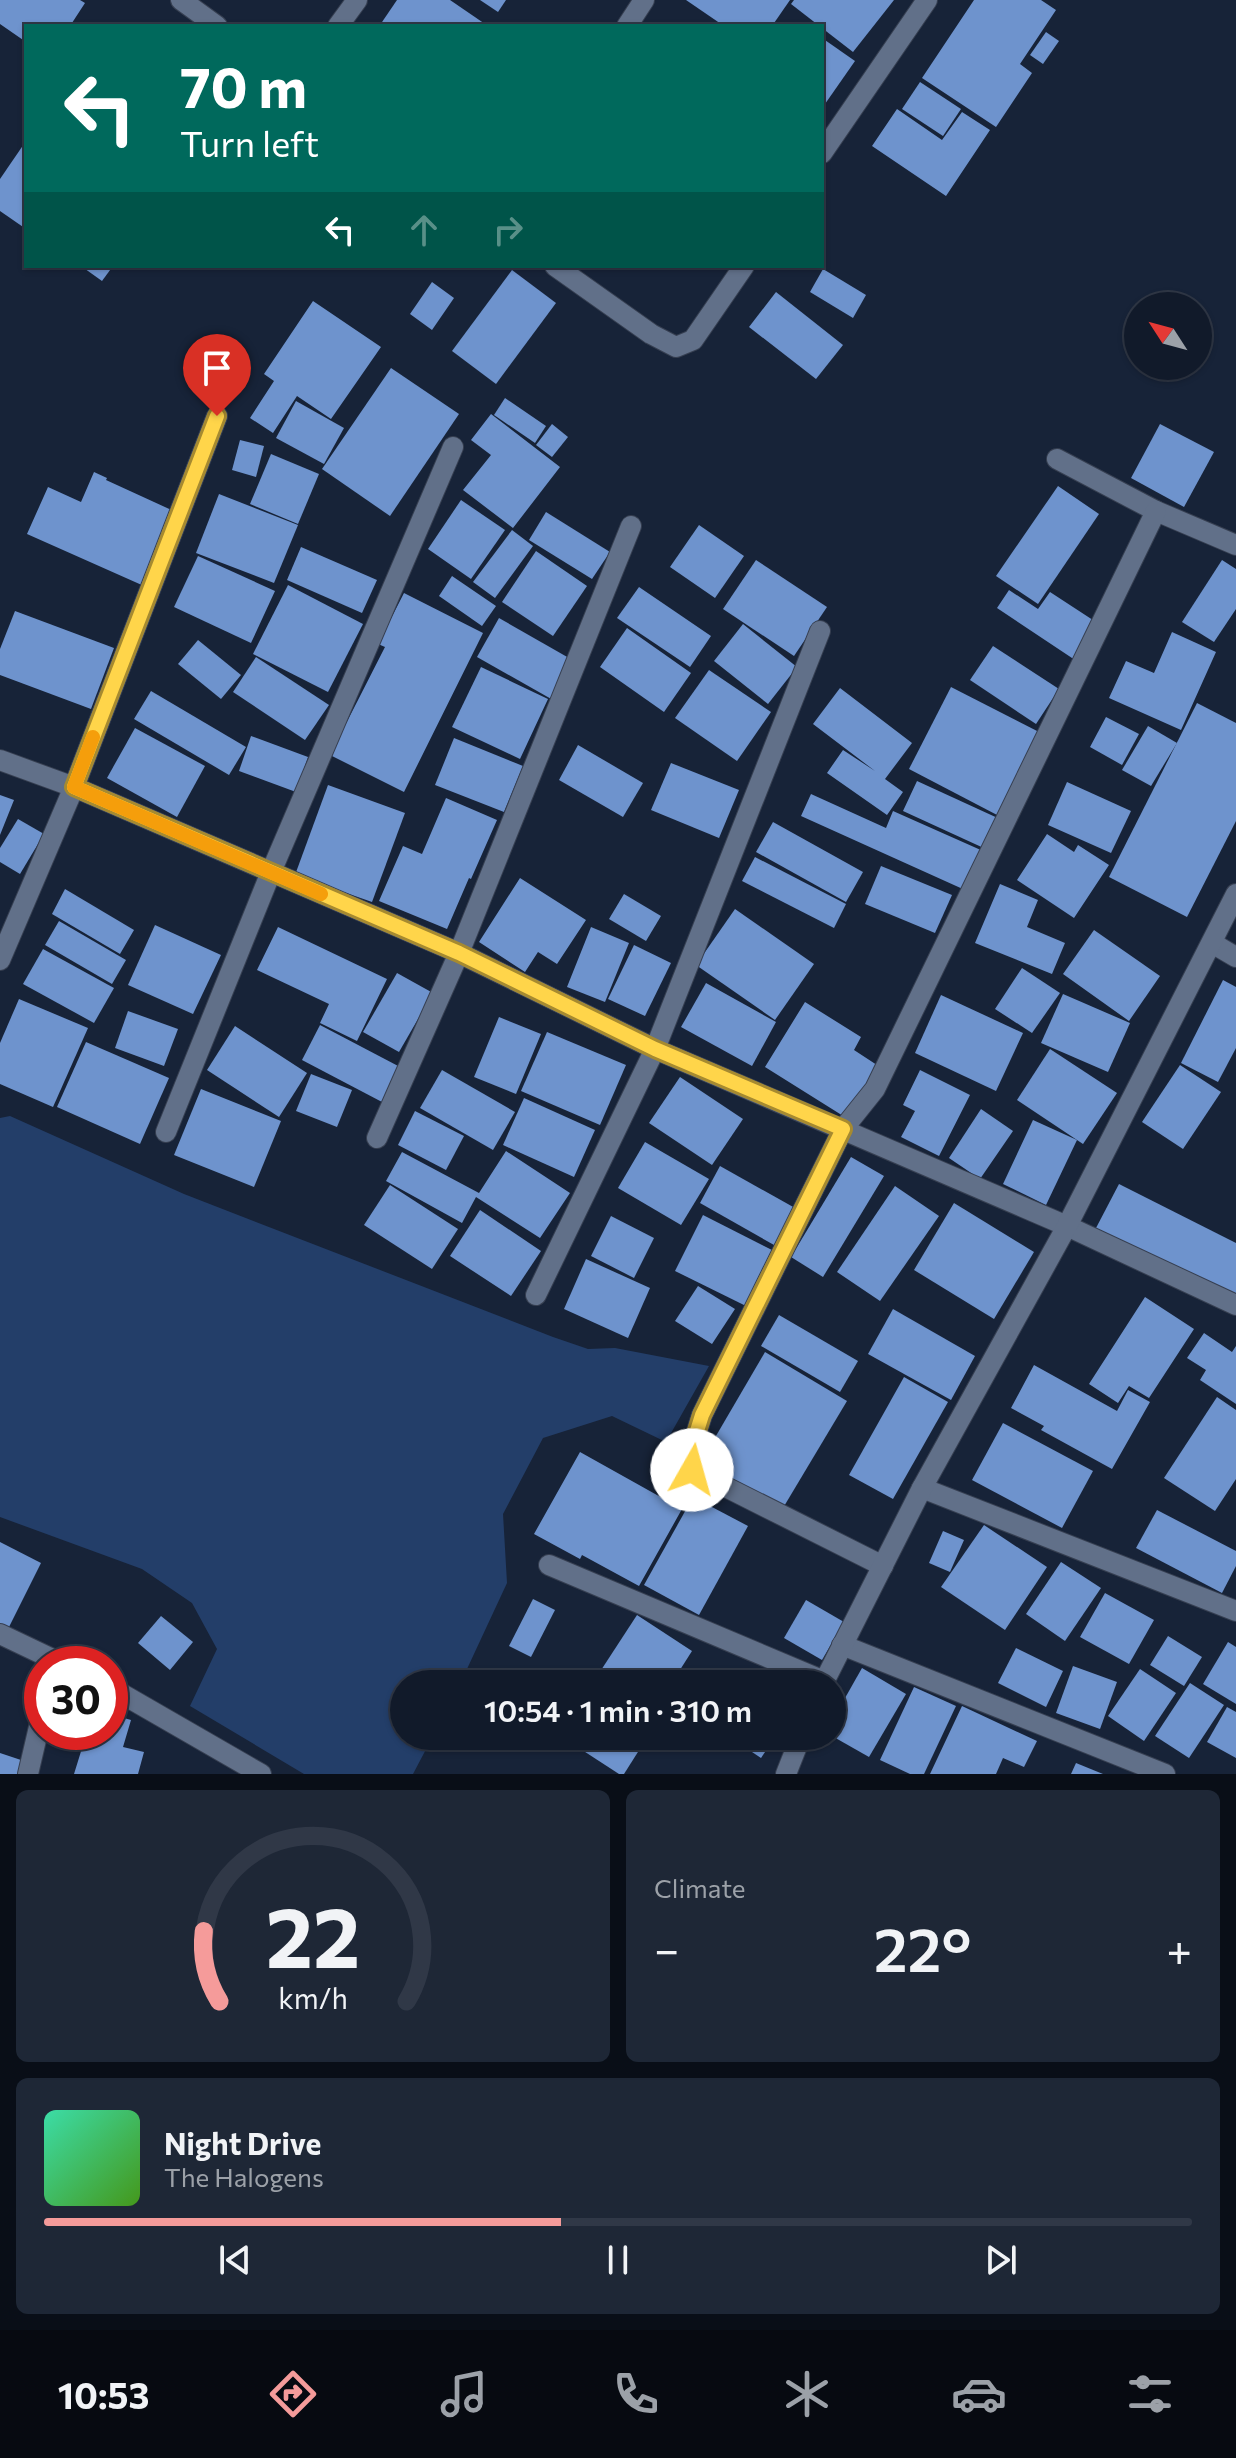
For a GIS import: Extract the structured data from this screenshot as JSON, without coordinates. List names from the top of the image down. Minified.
{"north":"top left","page":{"turn":["70 m","Turn left"],"limit":"30","trip":"10:54 · 1 min · 310 m","tile":"Climate","heat":["−","22°","+"],"song":["Night Drive","The Halogens"],"tabs":"10:53","gauge":["22","km/h"]}}
